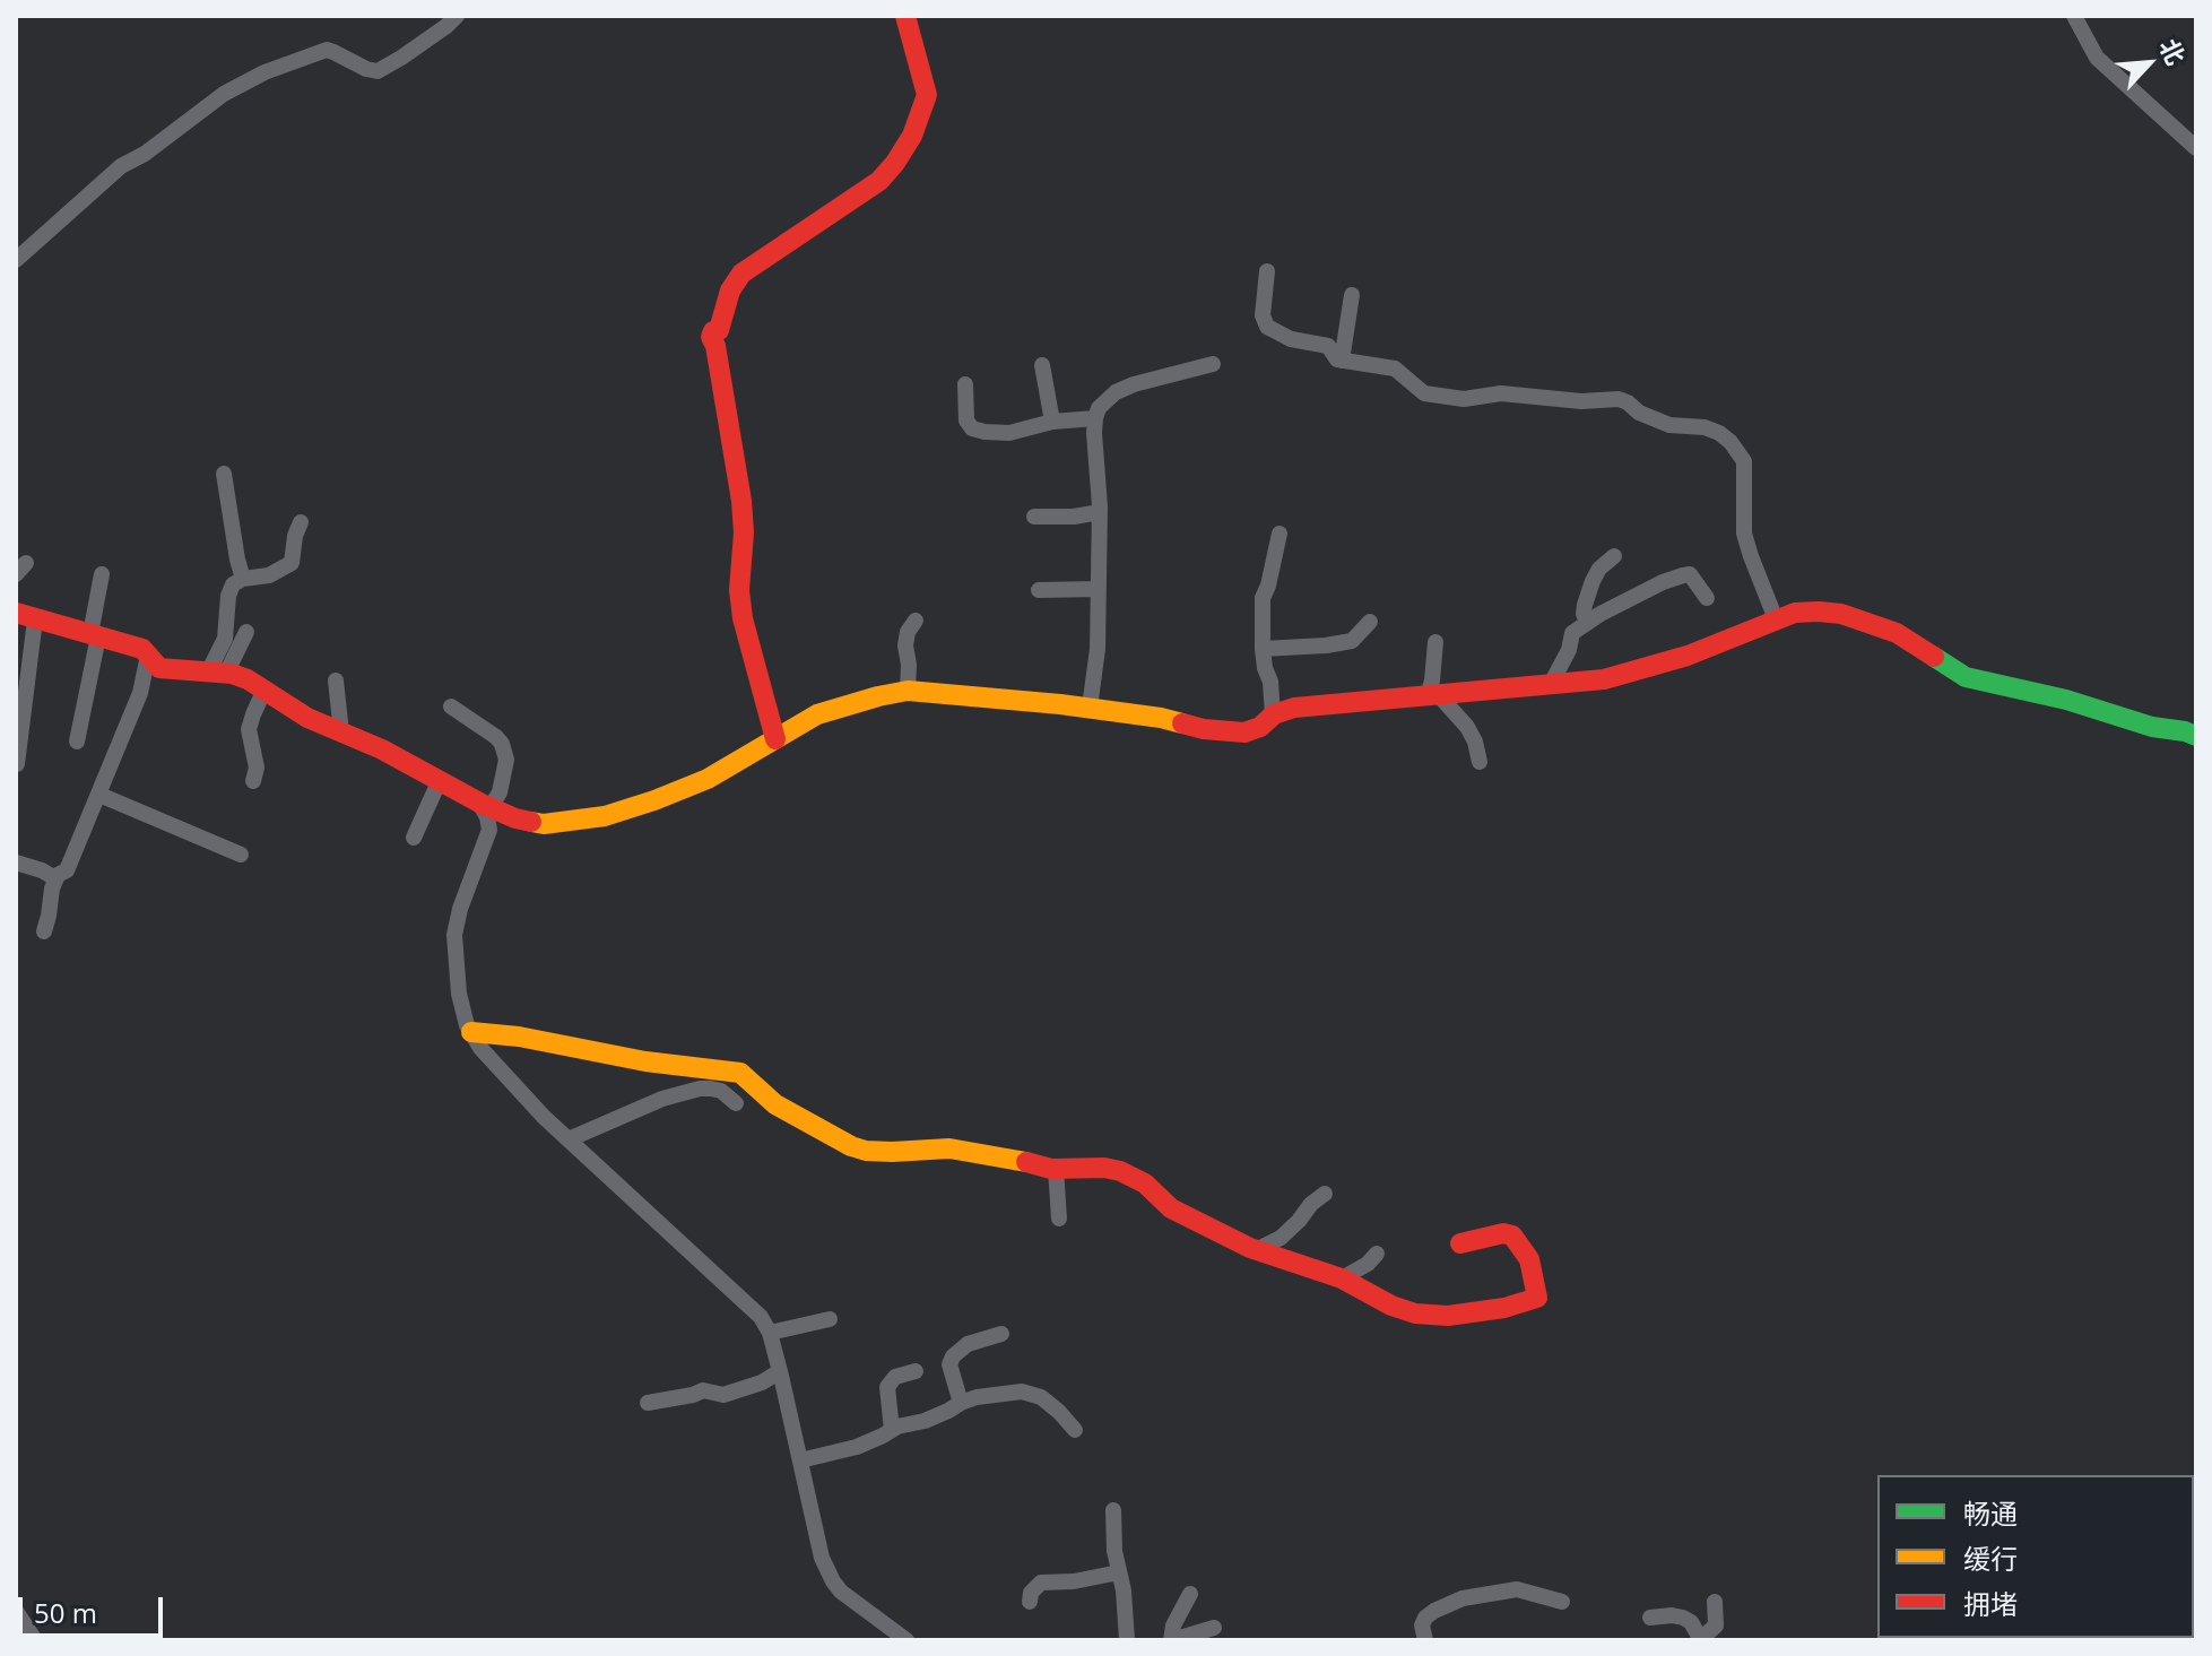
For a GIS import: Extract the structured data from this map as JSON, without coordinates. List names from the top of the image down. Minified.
{"legend":["畅通","缓行","拥堵"],"scale_bar":"50 m","north":"top right"}
